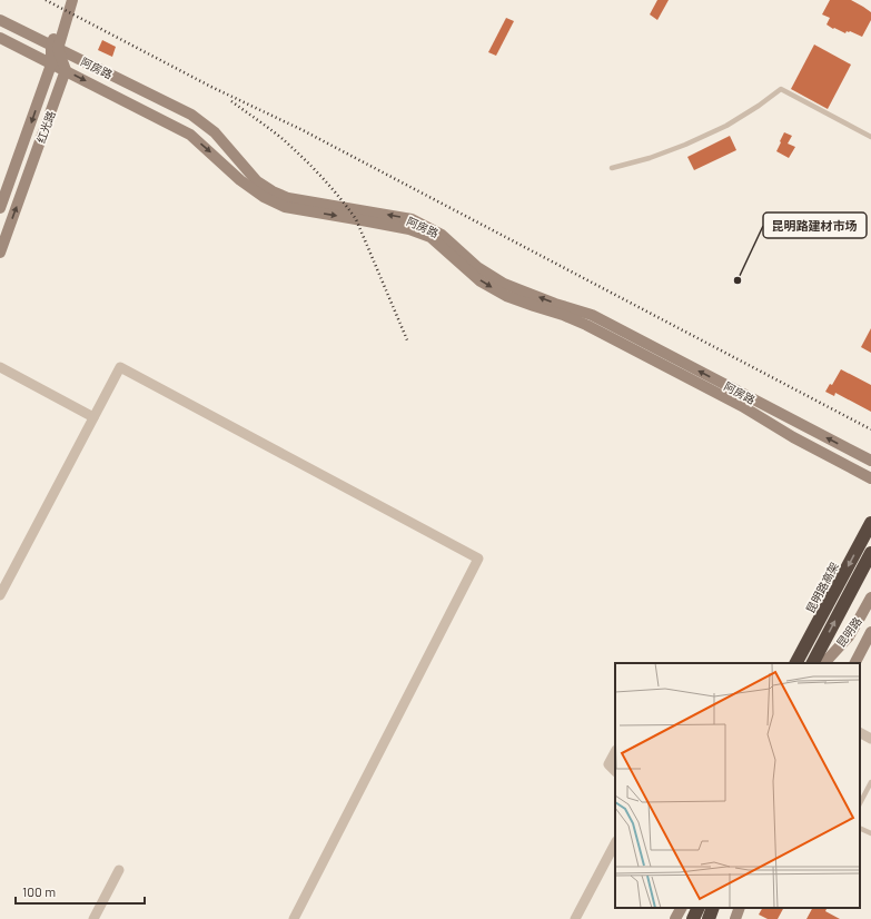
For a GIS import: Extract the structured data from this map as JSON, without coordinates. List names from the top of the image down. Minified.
{"streets":{"highway":["昆明路高架"],"main road":["阿房路","红光路","昆明路"]},"crossings":[["阿房路","红光路"]],"places":["昆明路建材市场"],"scale_bar":"100 m"}
